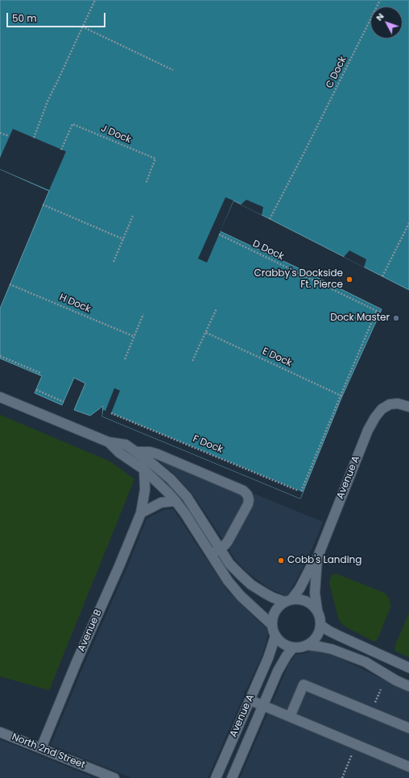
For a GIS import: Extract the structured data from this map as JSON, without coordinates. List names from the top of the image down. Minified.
{"streets":{"street":["Avenue A","Avenue B","North 2nd Street"],"path":["C Dock","J Dock","D Dock","H Dock","E Dock","F Dock"]},"crossings":[["Avenue B","North 2nd Street"]],"places":["Crabby's Dockside Ft. Pierce","Dock Master","Cobb's Landing"],"scale_bar":"50 m","north":"top left"}
